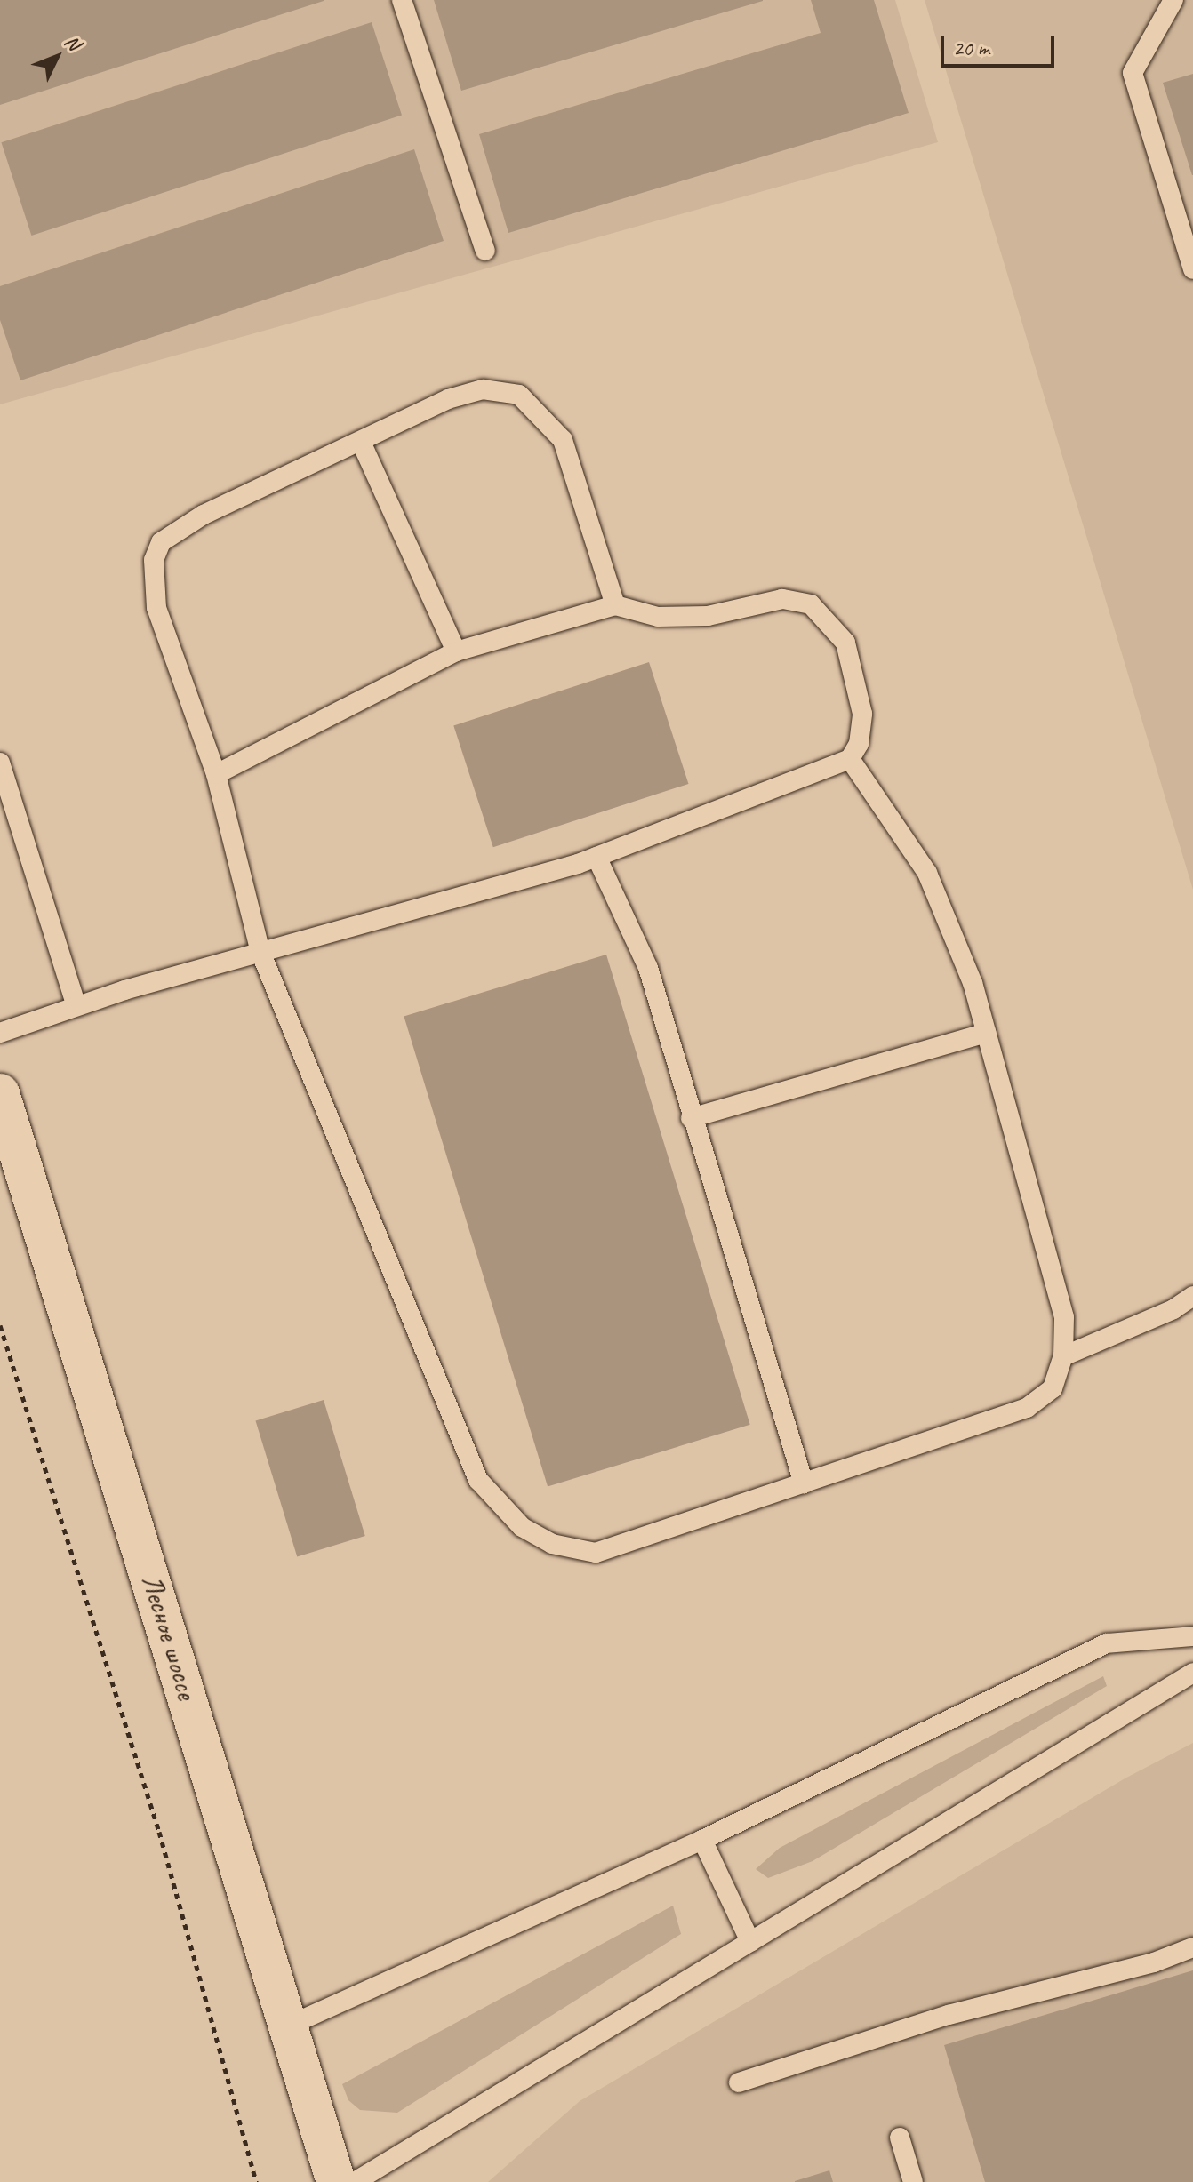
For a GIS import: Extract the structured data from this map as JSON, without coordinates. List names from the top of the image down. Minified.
{"streets":{"street":["Лесное шоссе"]},"scale_bar":"20 m","north":"top right"}
